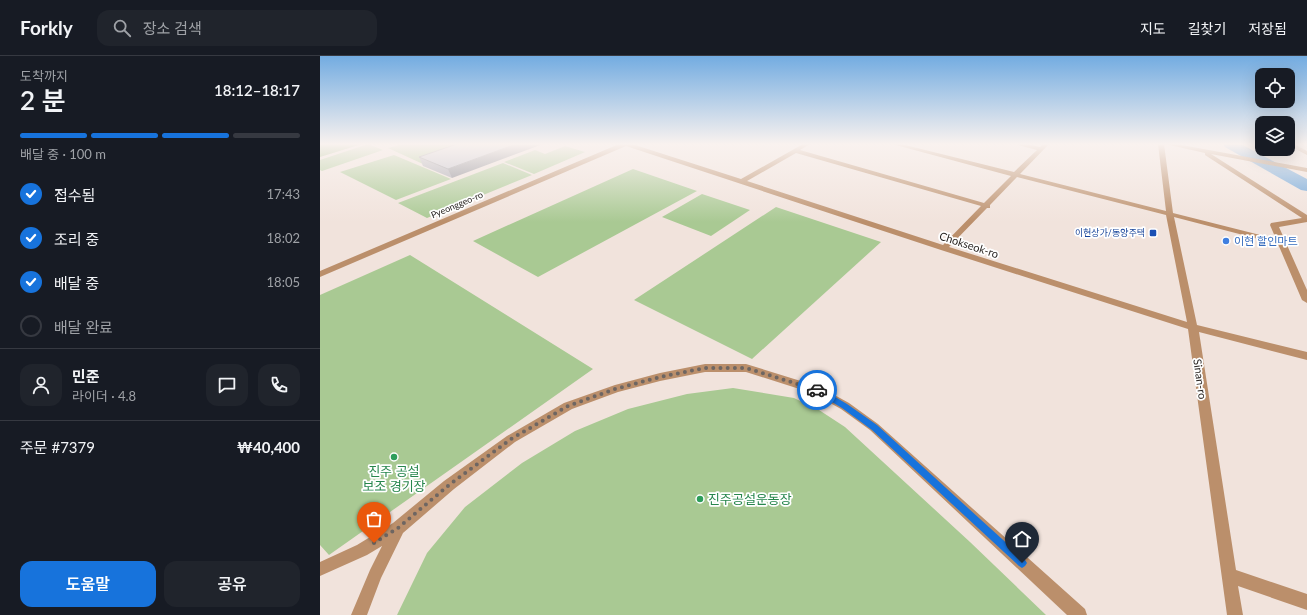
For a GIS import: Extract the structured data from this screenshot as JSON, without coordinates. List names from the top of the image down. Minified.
{"streets":{"street":["Pyeonggeo-ro","Chokseok-ro","Sinan-ro"]},"crossings":[["Chokseok-ro","Sinan-ro"]],"places":{"transit":["이현상가/동양주택"],"other":["이현 할인마트","진주 공설 보조 경기장","진주공설운동장"]},"page":{"header":"Forkly","search":"장소 검색","nav":["지도","길찾기","저장됨"],"heading":["2 분","도착까지","18:12–18:17"],"panel":["민준","라이더 · 4.8","주문 #7379","₩40,400"],"bar":"배달 중 · 100 m","list":[["접수됨","17:43"],["조리 중","18:02"],["배달 중","18:05"],"배달 완료"],"buttons":["도움말","공유"]}}
